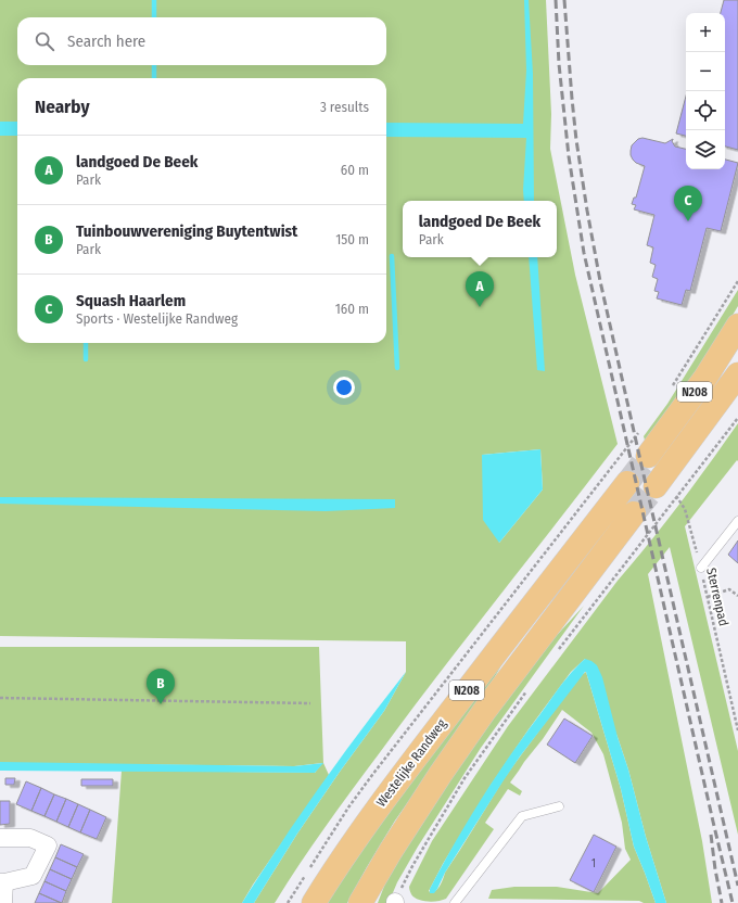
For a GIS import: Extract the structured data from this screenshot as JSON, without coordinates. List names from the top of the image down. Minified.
{"streets":{"main road":["N208","Westelijke Randweg"],"path":["Sterrenpad"]},"house_numbers":["1"],"page":{"map_buttons":["+","−"],"search":"Search here","heading":["Nearby","3 results"],"list":[{"mark":"A","name":"landgoed De Beek","note":"Park","value":"60 m"},{"mark":"B","name":"Tuinbouwvereniging Buytentwist","note":"Park","value":"150 m"},{"mark":"C","name":"Squash Haarlem","note":"Sports · Westelijke Randweg","value":"160 m"}],"pins":["C","A","B"],"popup":["landgoed De Beek","Park"]}}
